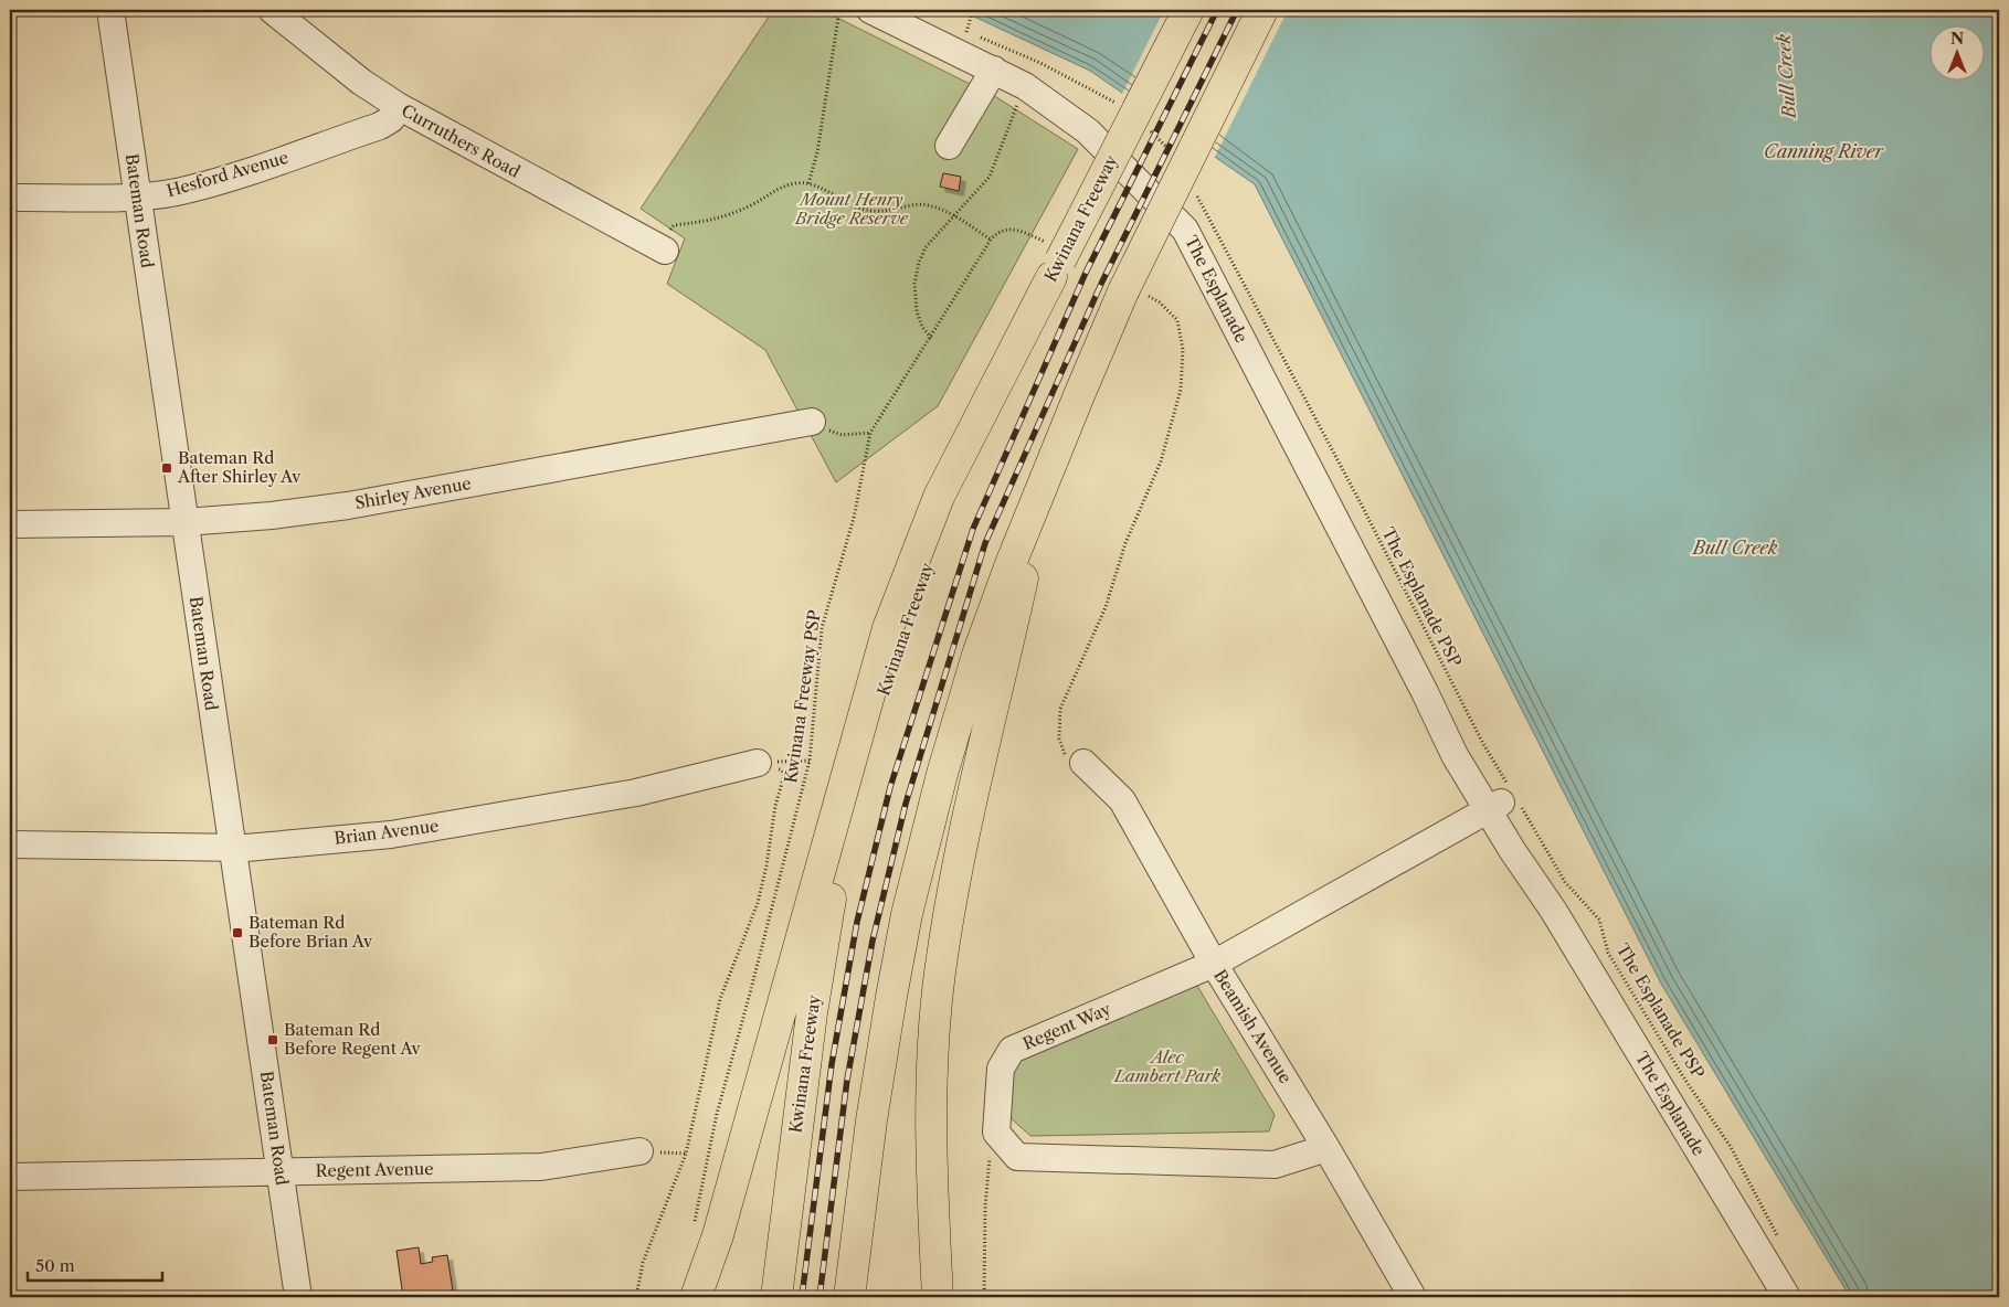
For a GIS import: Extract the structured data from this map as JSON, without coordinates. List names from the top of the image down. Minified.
{"streets":{"highway":["Kwinana Freeway"],"street":["Curruthers Road","Hesford Avenue","Bateman Road","The Esplanade","Shirley Avenue","Brian Avenue","Regent Way","Beamish Avenue","Regent Avenue"],"path":["The Esplanade PSP","Kwinana Freeway PSP"]},"crossings":[["Curruthers Road","Hesford Avenue"],["Hesford Avenue","Bateman Road"],["Bateman Road","Shirley Avenue"],["Bateman Road","Brian Avenue"],["Bateman Road","Regent Avenue"],["The Esplanade","The Esplanade PSP"],["The Esplanade","Regent Way"],["The Esplanade PSP","Regent Way"],["Regent Way","Beamish Avenue"]],"water":["Bull Creek","Canning River"],"parks":["Mount Henry Bridge Reserve","Alec Lambert Park"],"places":{"transit":["Bateman Rd After Shirley Av","Bateman Rd Before Brian Av","Bateman Rd Before Regent Av"]},"scale_bar":"50 m","north":"top"}
